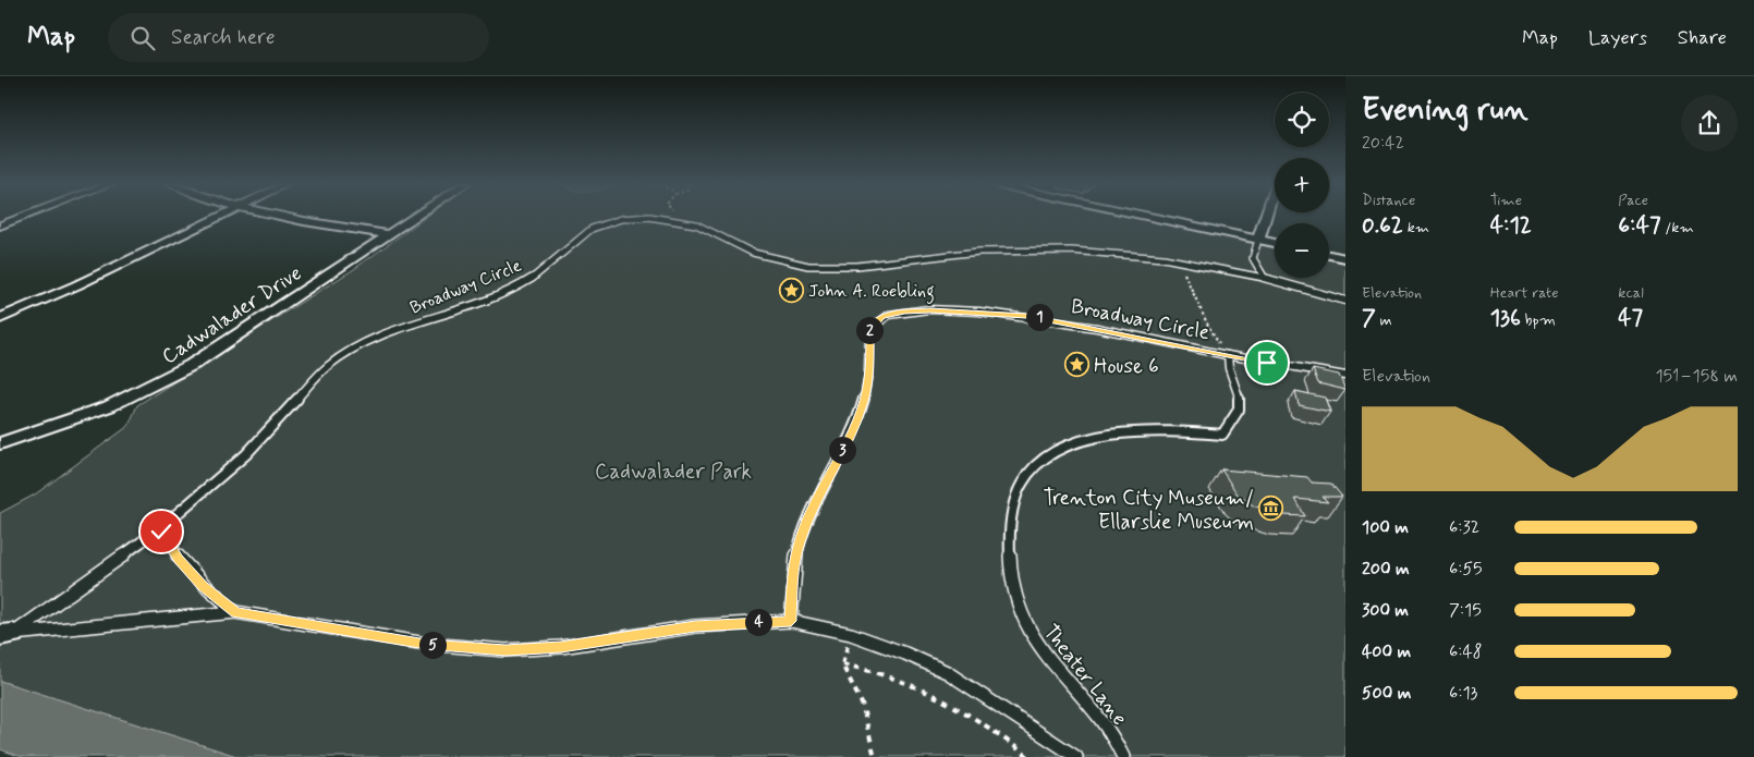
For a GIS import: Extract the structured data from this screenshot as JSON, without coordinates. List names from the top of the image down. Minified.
{"streets":{"street":["Cadwalader Drive"],"lane":["Broadway Circle","Theater Lane"]},"crossings":[["Broadway Circle","Theater Lane"]],"parks":["Cadwalader Park"],"places":{"place":["John A. Roebling","House 6"],"museum":["Trenton City Museum/ Ellarslie Museum"]},"page":{"header":"Map","search":"Search here","nav":["Map","Layers","Share"],"heading":["Evening run","20:42"],"map_buttons":["+","−"],"stats":[["Distance","0.62 km"],["Time","4:12"],["Pace","6:47 /km"],["Elevation","7 m"],["Heart rate","136 bpm"],["kcal","47"]],"pins":["1","2","3","4","5"],"chart":["Elevation","151–158 m"],"list":[{"name":"100 m","note":"6:32"},{"name":"200 m","note":"6:55"},{"name":"300 m","note":"7:15"},{"name":"400 m","note":"6:48"},{"name":"500 m","note":"6:13"}]}}
